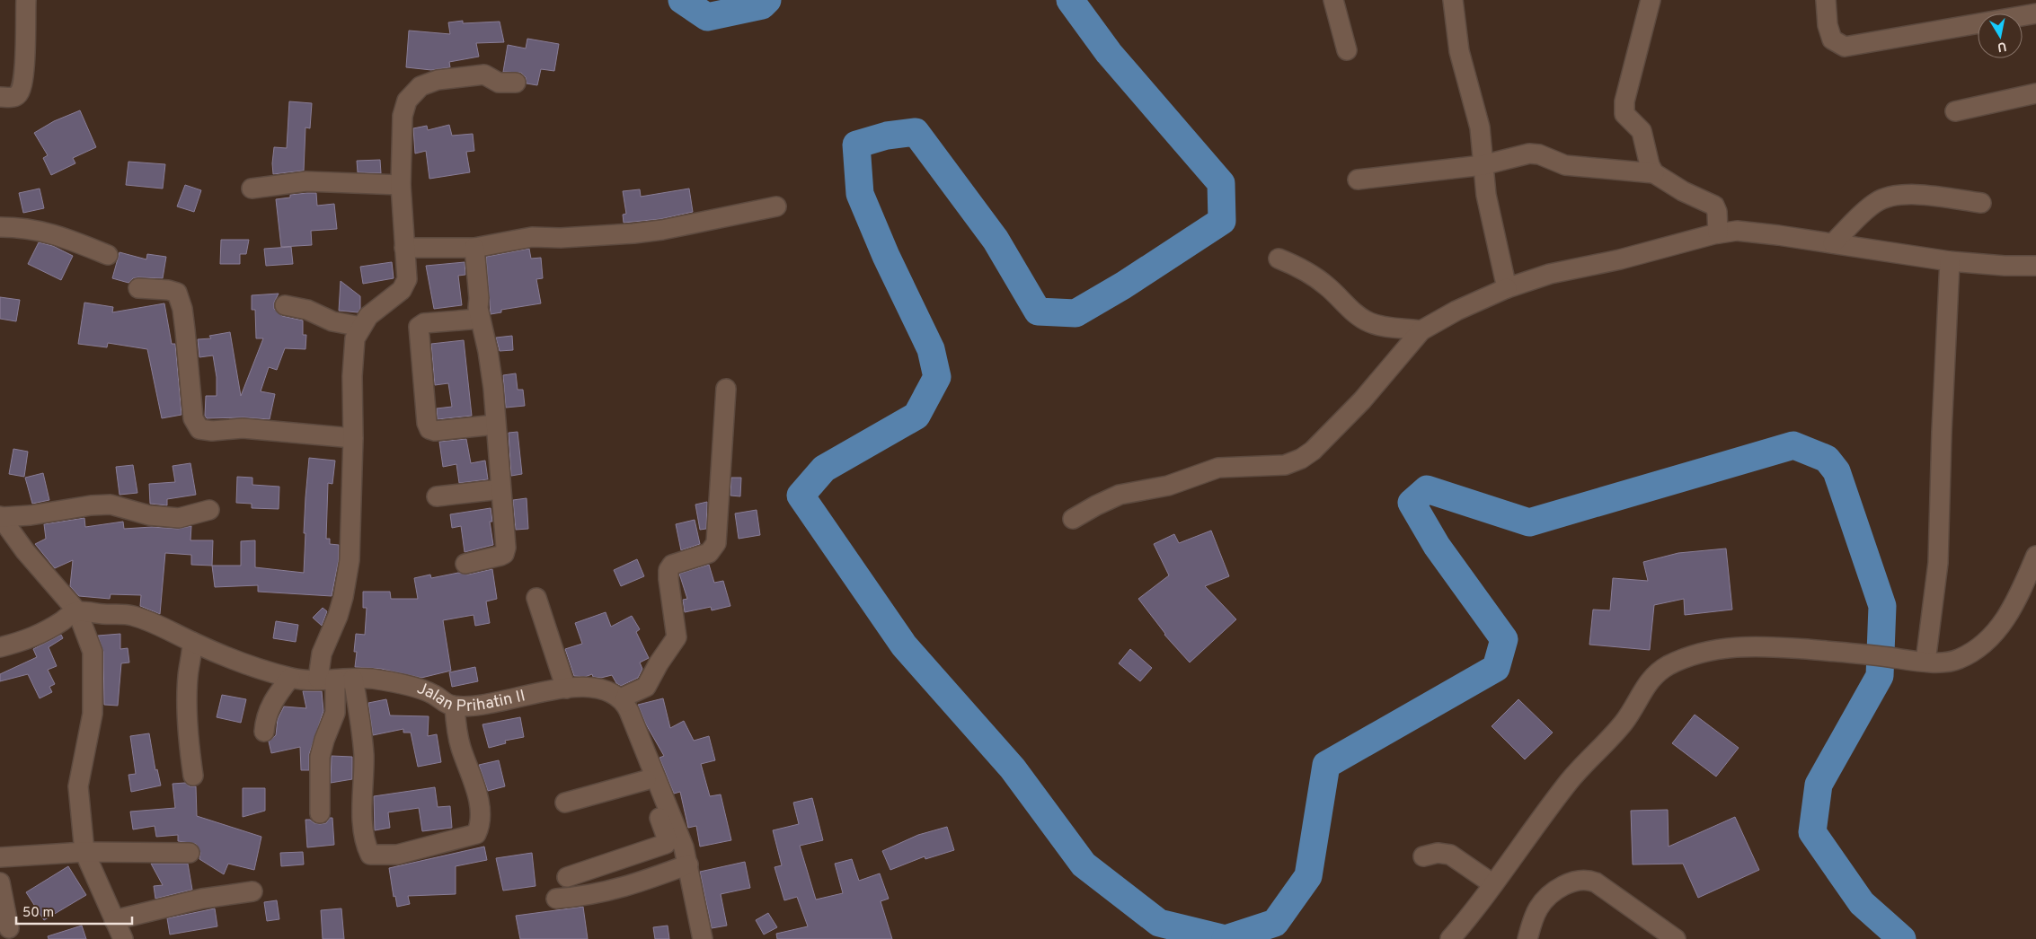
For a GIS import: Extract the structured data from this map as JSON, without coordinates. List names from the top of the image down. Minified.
{"streets":{"street":["Jalan Prihatin II"]},"scale_bar":"50 m","north":"bottom"}
